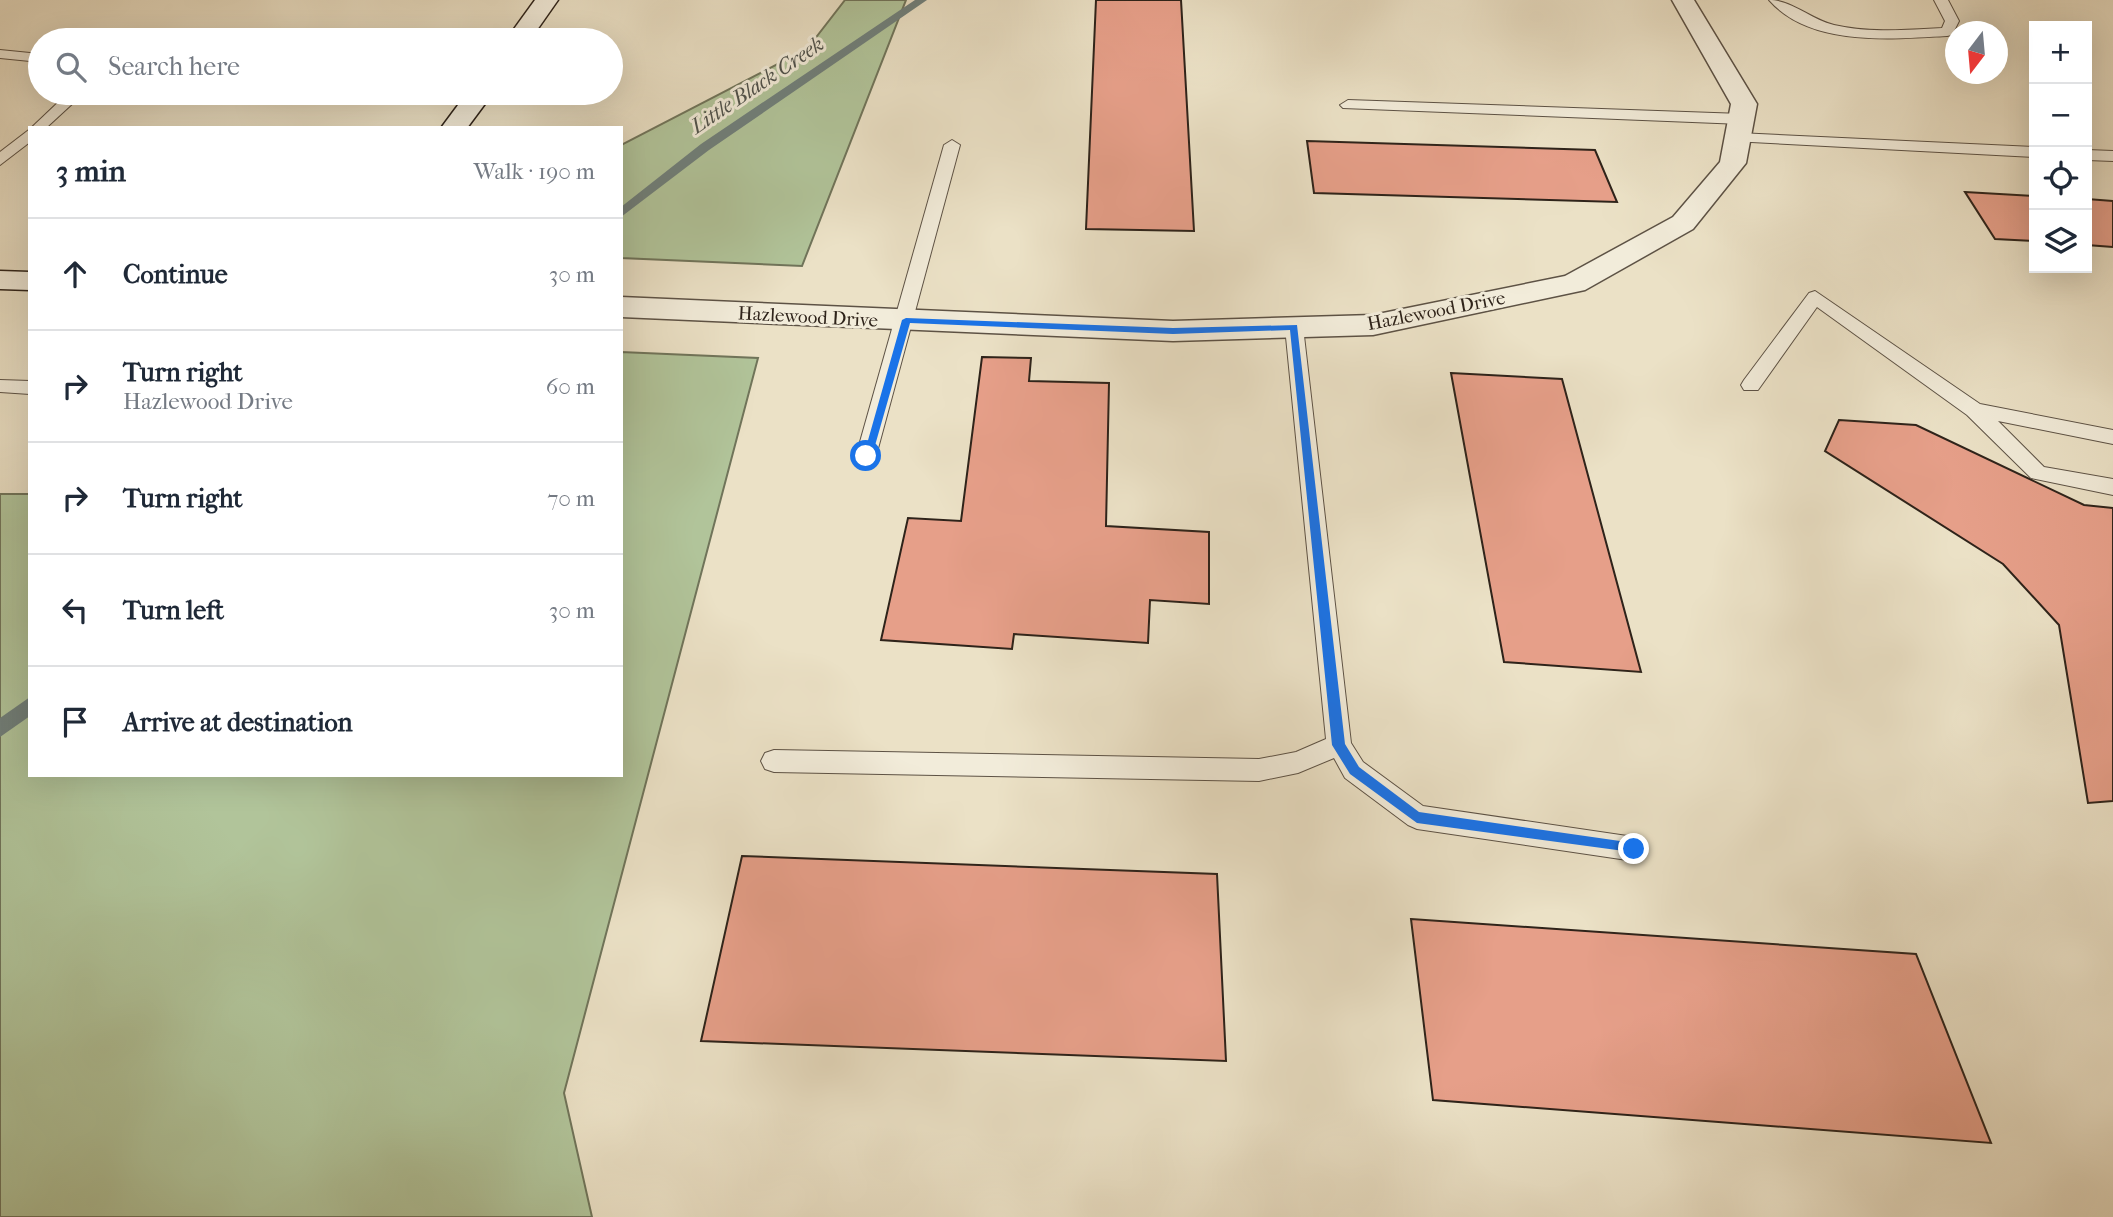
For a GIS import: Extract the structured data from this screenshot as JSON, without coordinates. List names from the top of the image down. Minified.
{"streets":{"street":["Hazlewood Drive"]},"water":["Little Black Creek"],"north":"bottom","page":{"map_buttons":["+","−"],"search":"Search here","heading":["3 min","Walk · 190 m"],"list":[["Continue","30 m"],["Turn right","Hazlewood Drive","60 m"],["Turn right","70 m"],["Turn left","30 m"],"Arrive at destination"]}}
